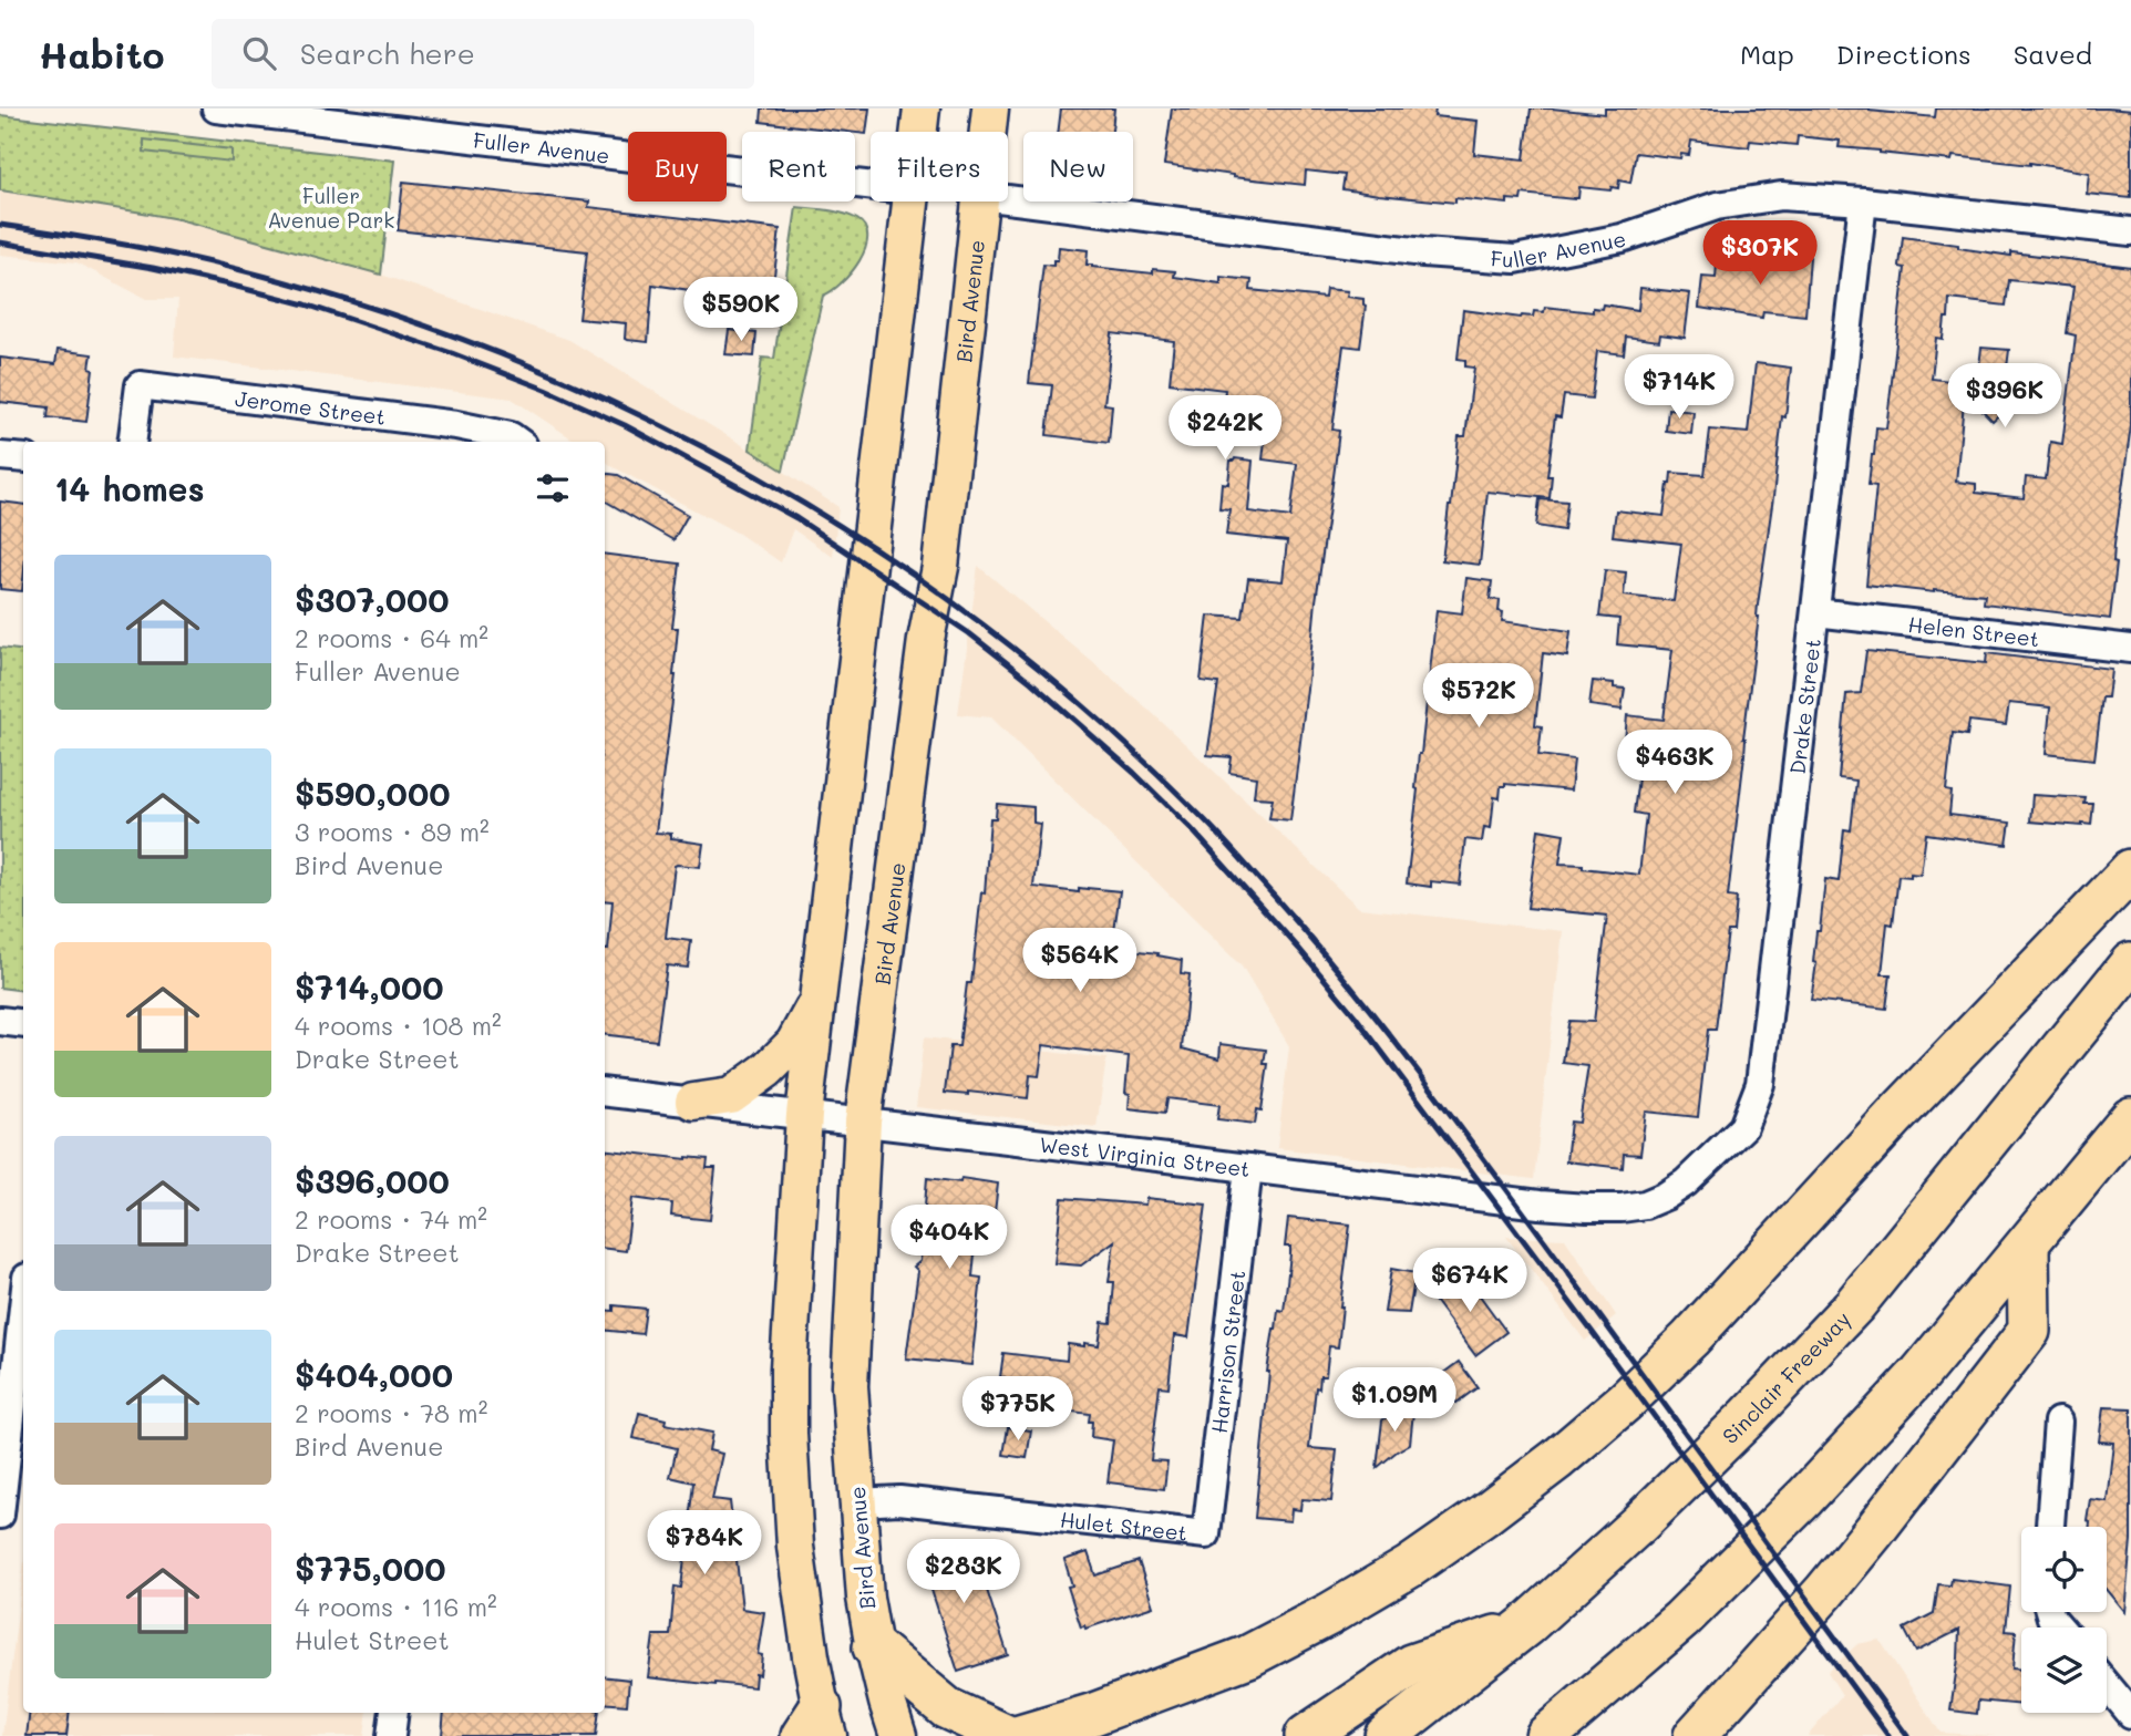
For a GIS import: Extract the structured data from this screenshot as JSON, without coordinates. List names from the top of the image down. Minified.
{"streets":{"highway":["Sinclair Freeway"],"main road":["Bird Avenue"],"street":["Fuller Avenue","Jerome Street","Helen Street","Drake Street","West Virginia Street","Harrison Street","Hulet Street"]},"crossings":[["Fuller Avenue","Drake Street"],["Bird Avenue","West Virginia Street"],["Bird Avenue","Hulet Street"],["Helen Street","Drake Street"],["Drake Street","West Virginia Street"],["West Virginia Street","Harrison Street"],["Harrison Street","Hulet Street"]],"parks":["Fuller Avenue Park"],"page":{"header":"Habito","search":"Search here","nav":["Map","Directions","Saved"],"chip":["Buy","Rent","Filters","New"],"price":["$307K","$590K","$714K","$396K","$242K","$572K","$463K","$564K","$404K","$674K","$1.09M","$775K","$784K","$283K"],"heading":"14 homes","list":[{"name":"$307,000","note":"2 rooms · 64 m² · Fuller Avenue"},{"name":"$590,000","note":"3 rooms · 89 m² · Bird Avenue"},{"name":"$714,000","note":"4 rooms · 108 m² · Drake Street"},{"name":"$396,000","note":"2 rooms · 74 m² · Drake Street"},{"name":"$404,000","note":"2 rooms · 78 m² · Bird Avenue"},{"name":"$775,000","note":"4 rooms · 116 m² · Hulet Street"}]}}
